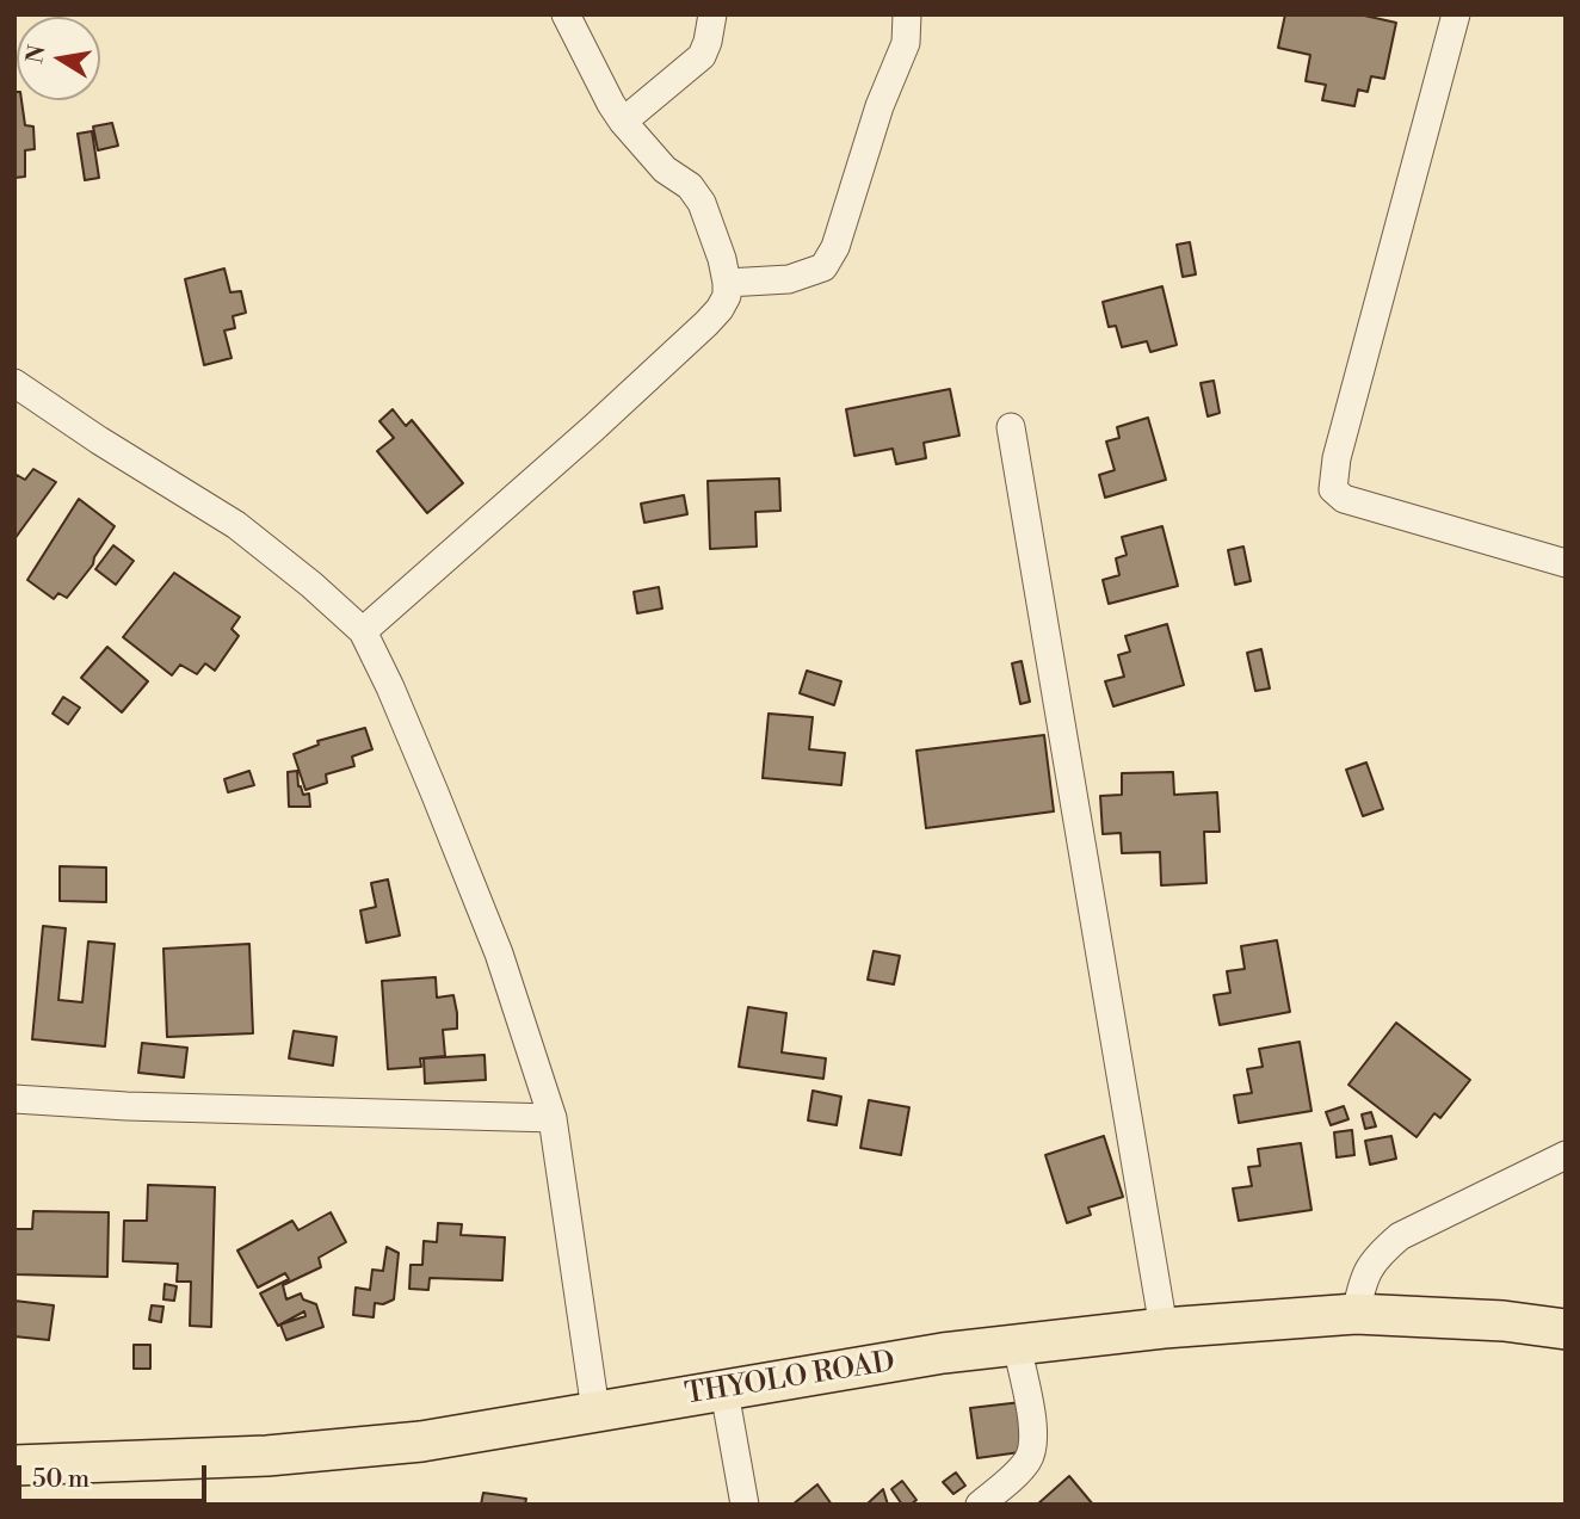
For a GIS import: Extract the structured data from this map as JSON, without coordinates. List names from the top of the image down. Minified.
{"streets":{"highway":["THYOLO ROAD"]},"scale_bar":"50 m","north":"left"}
